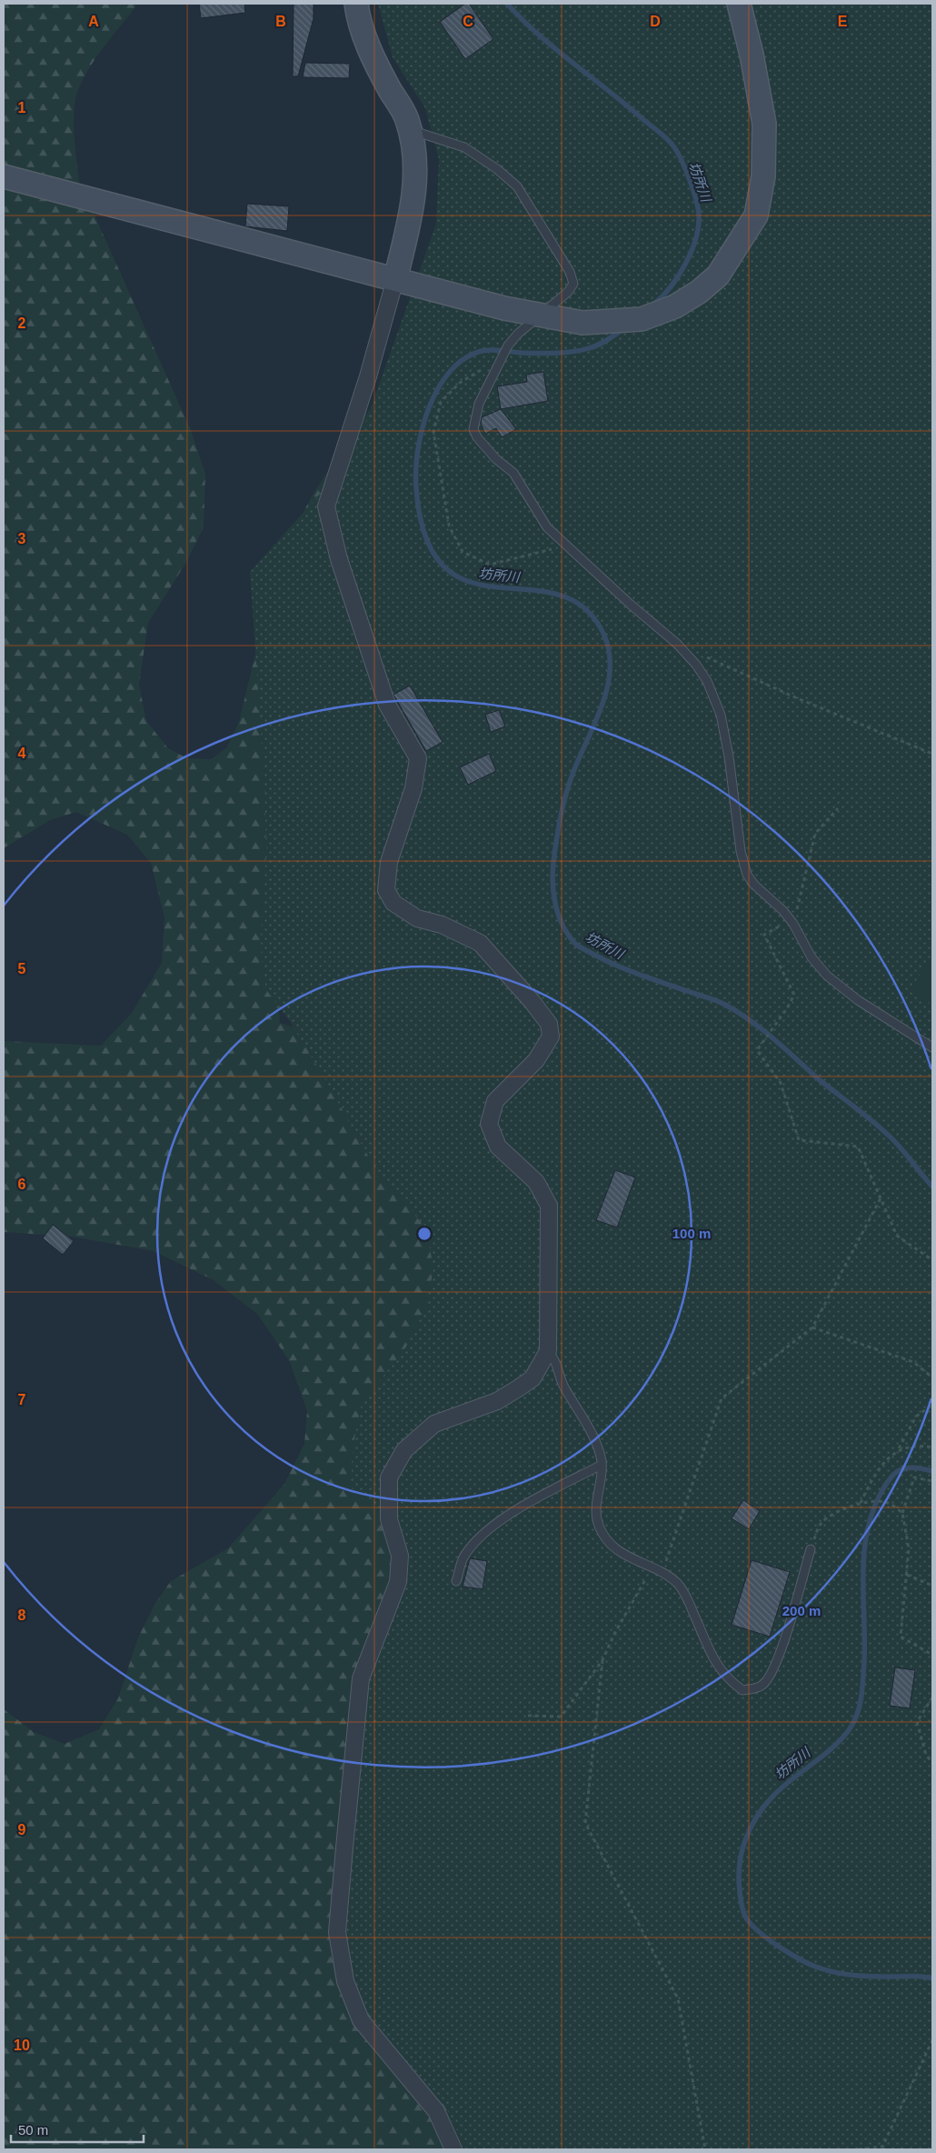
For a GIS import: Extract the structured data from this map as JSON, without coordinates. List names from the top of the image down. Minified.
{"water":["坊所川"],"scale_bar":"50 m","grid":{"columns":["A","B","C","D","E"],"rows":["1","2","3","4","5","6","7","8","9","10"]},"rings":["100 m","200 m"]}
